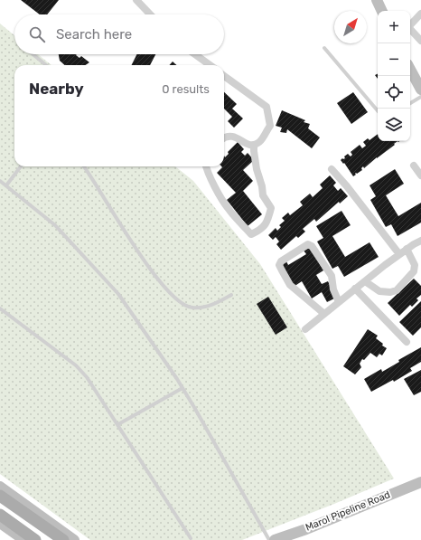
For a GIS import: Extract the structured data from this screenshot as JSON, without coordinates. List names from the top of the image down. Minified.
{"streets":{"street":["Marol Pipeline Road"]},"north":"top right","page":{"map_buttons":["+","−"],"search":"Search here","heading":["Nearby","0 results"]}}
